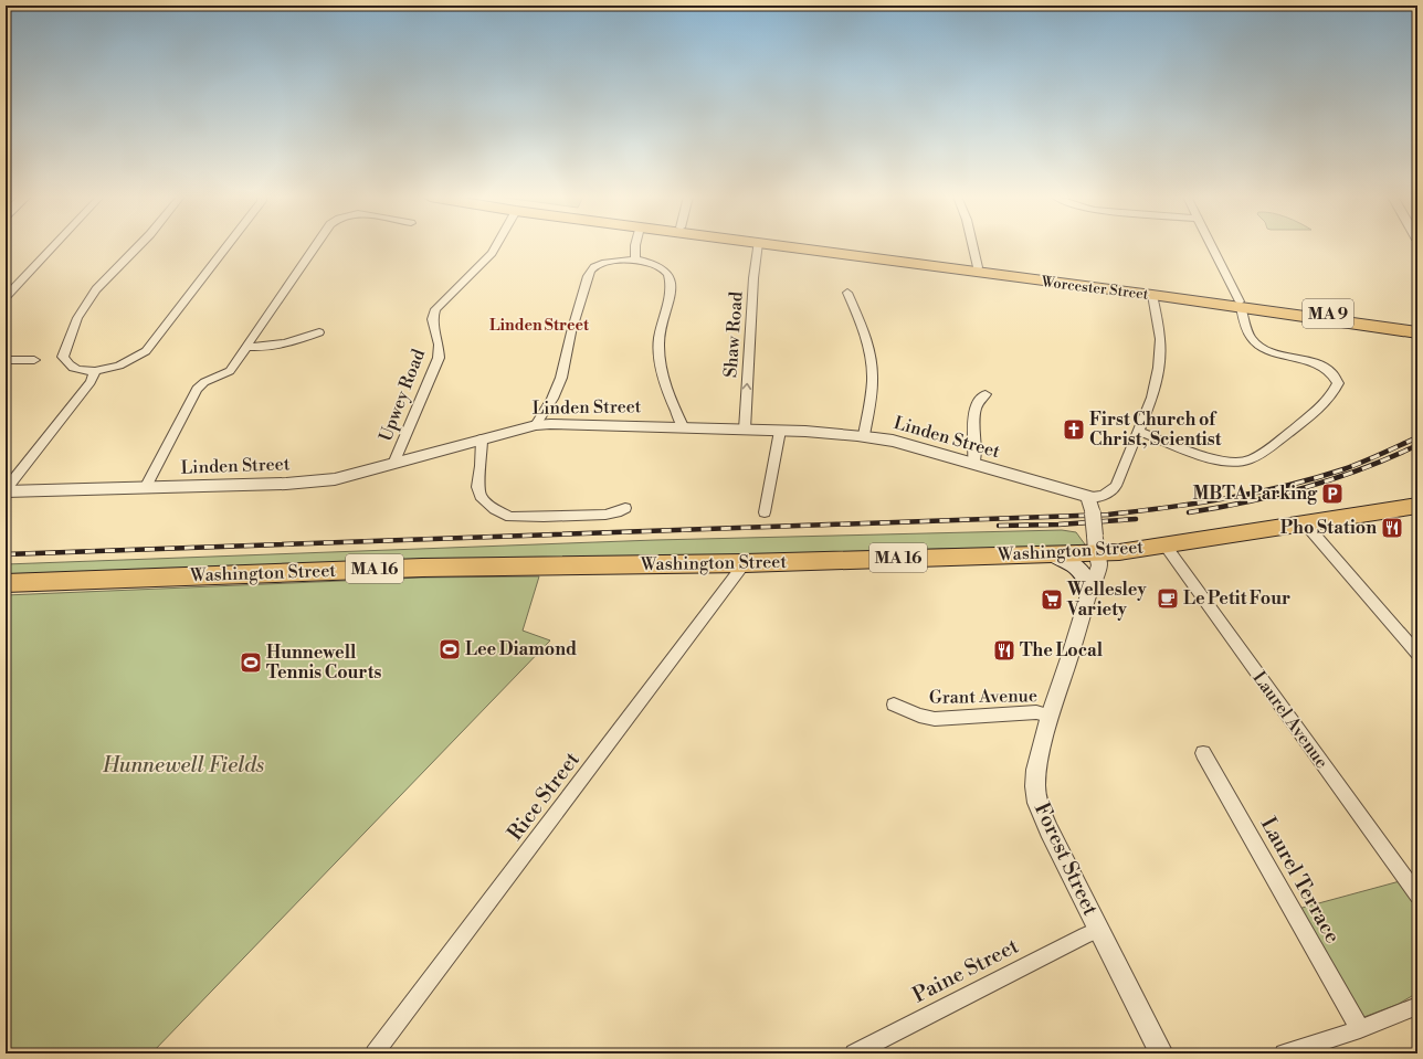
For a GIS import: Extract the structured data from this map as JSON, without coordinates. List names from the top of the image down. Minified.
{"streets":{"main road":["Worcester Street","MA 9","Washington Street","MA 16"],"street":["Shaw Road","Upwey Road","Linden Street","Grant Avenue","Laurel Avenue","Rice Street","Forest Street","Laurel Terrace","Paine Street"]},"crossings":[["Shaw Road","Linden Street"],["Upwey Road","Linden Street"],["Linden Street","Forest Street"],["Washington Street","Laurel Avenue"],["Washington Street","Rice Street"],["Washington Street","Forest Street"],["Grant Avenue","Forest Street"],["Forest Street","Paine Street"]],"one_way":["Shaw Road"],"districts":["Linden Street"],"parks":["Hunnewell Fields"],"places":{"church":["First Church of Christ, Scientist"],"parking":["MBTA Parking"],"restaurant":["Pho Station","The Local"],"cafe":["Le Petit Four"],"supermarket":["Wellesley Variety"],"sports":["Lee Diamond","Hunnewell Tennis Courts"]}}
